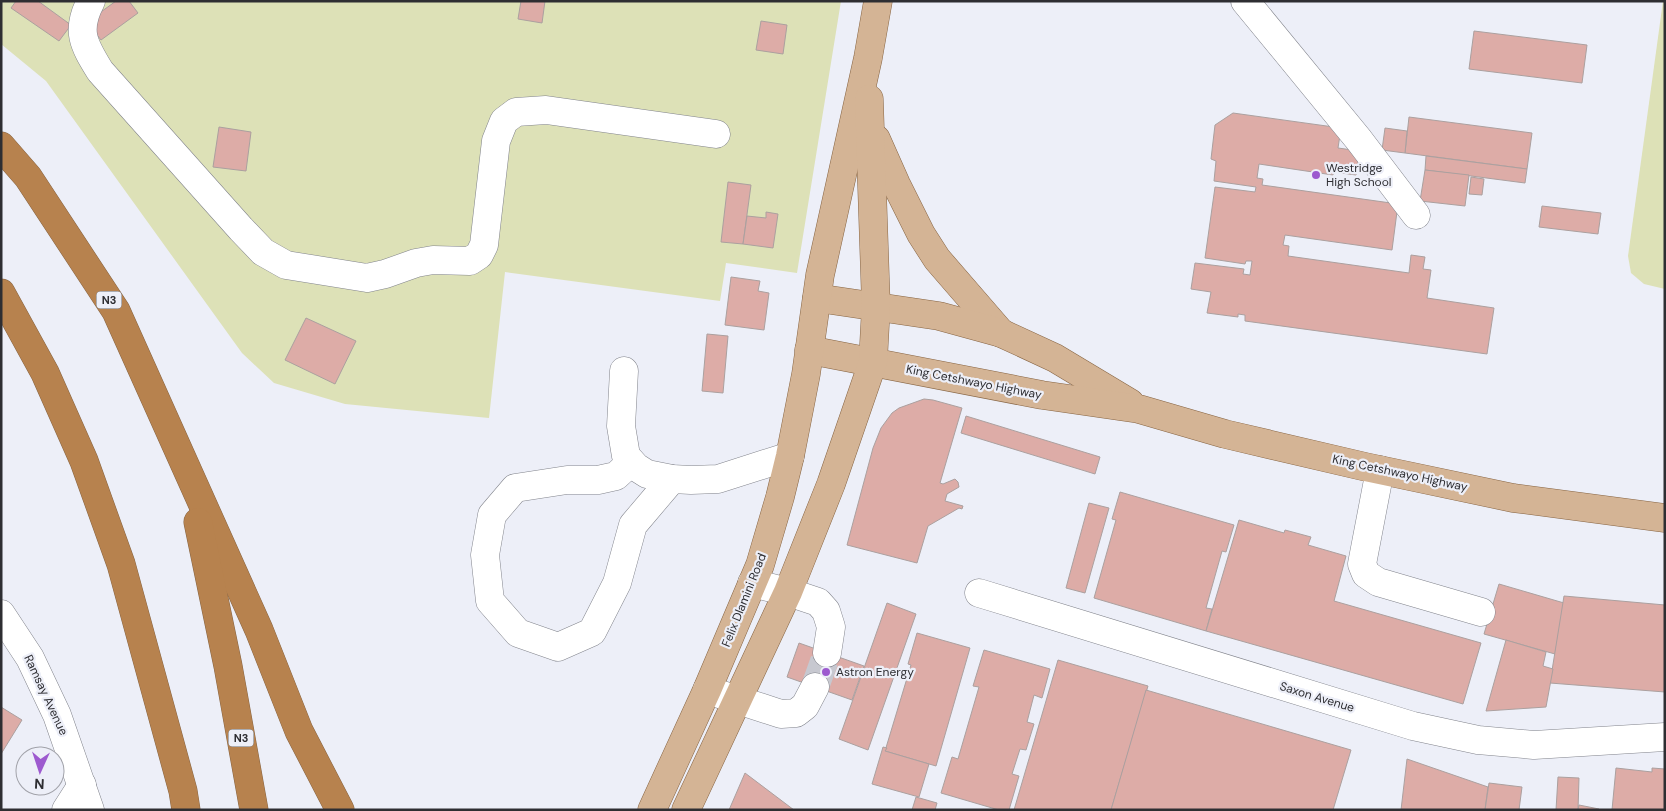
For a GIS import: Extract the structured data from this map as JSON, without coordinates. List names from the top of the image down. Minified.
{"streets":{"highway":["N3"],"main road":["King Cetshwayo Highway","Felix Dlamini Road"],"street":["Ramsay Avenue","Saxon Avenue"]},"crossings":[["King Cetshwayo Highway","Felix Dlamini Road"]],"places":["Westridge High School","Astron Energy"],"north":"bottom"}
